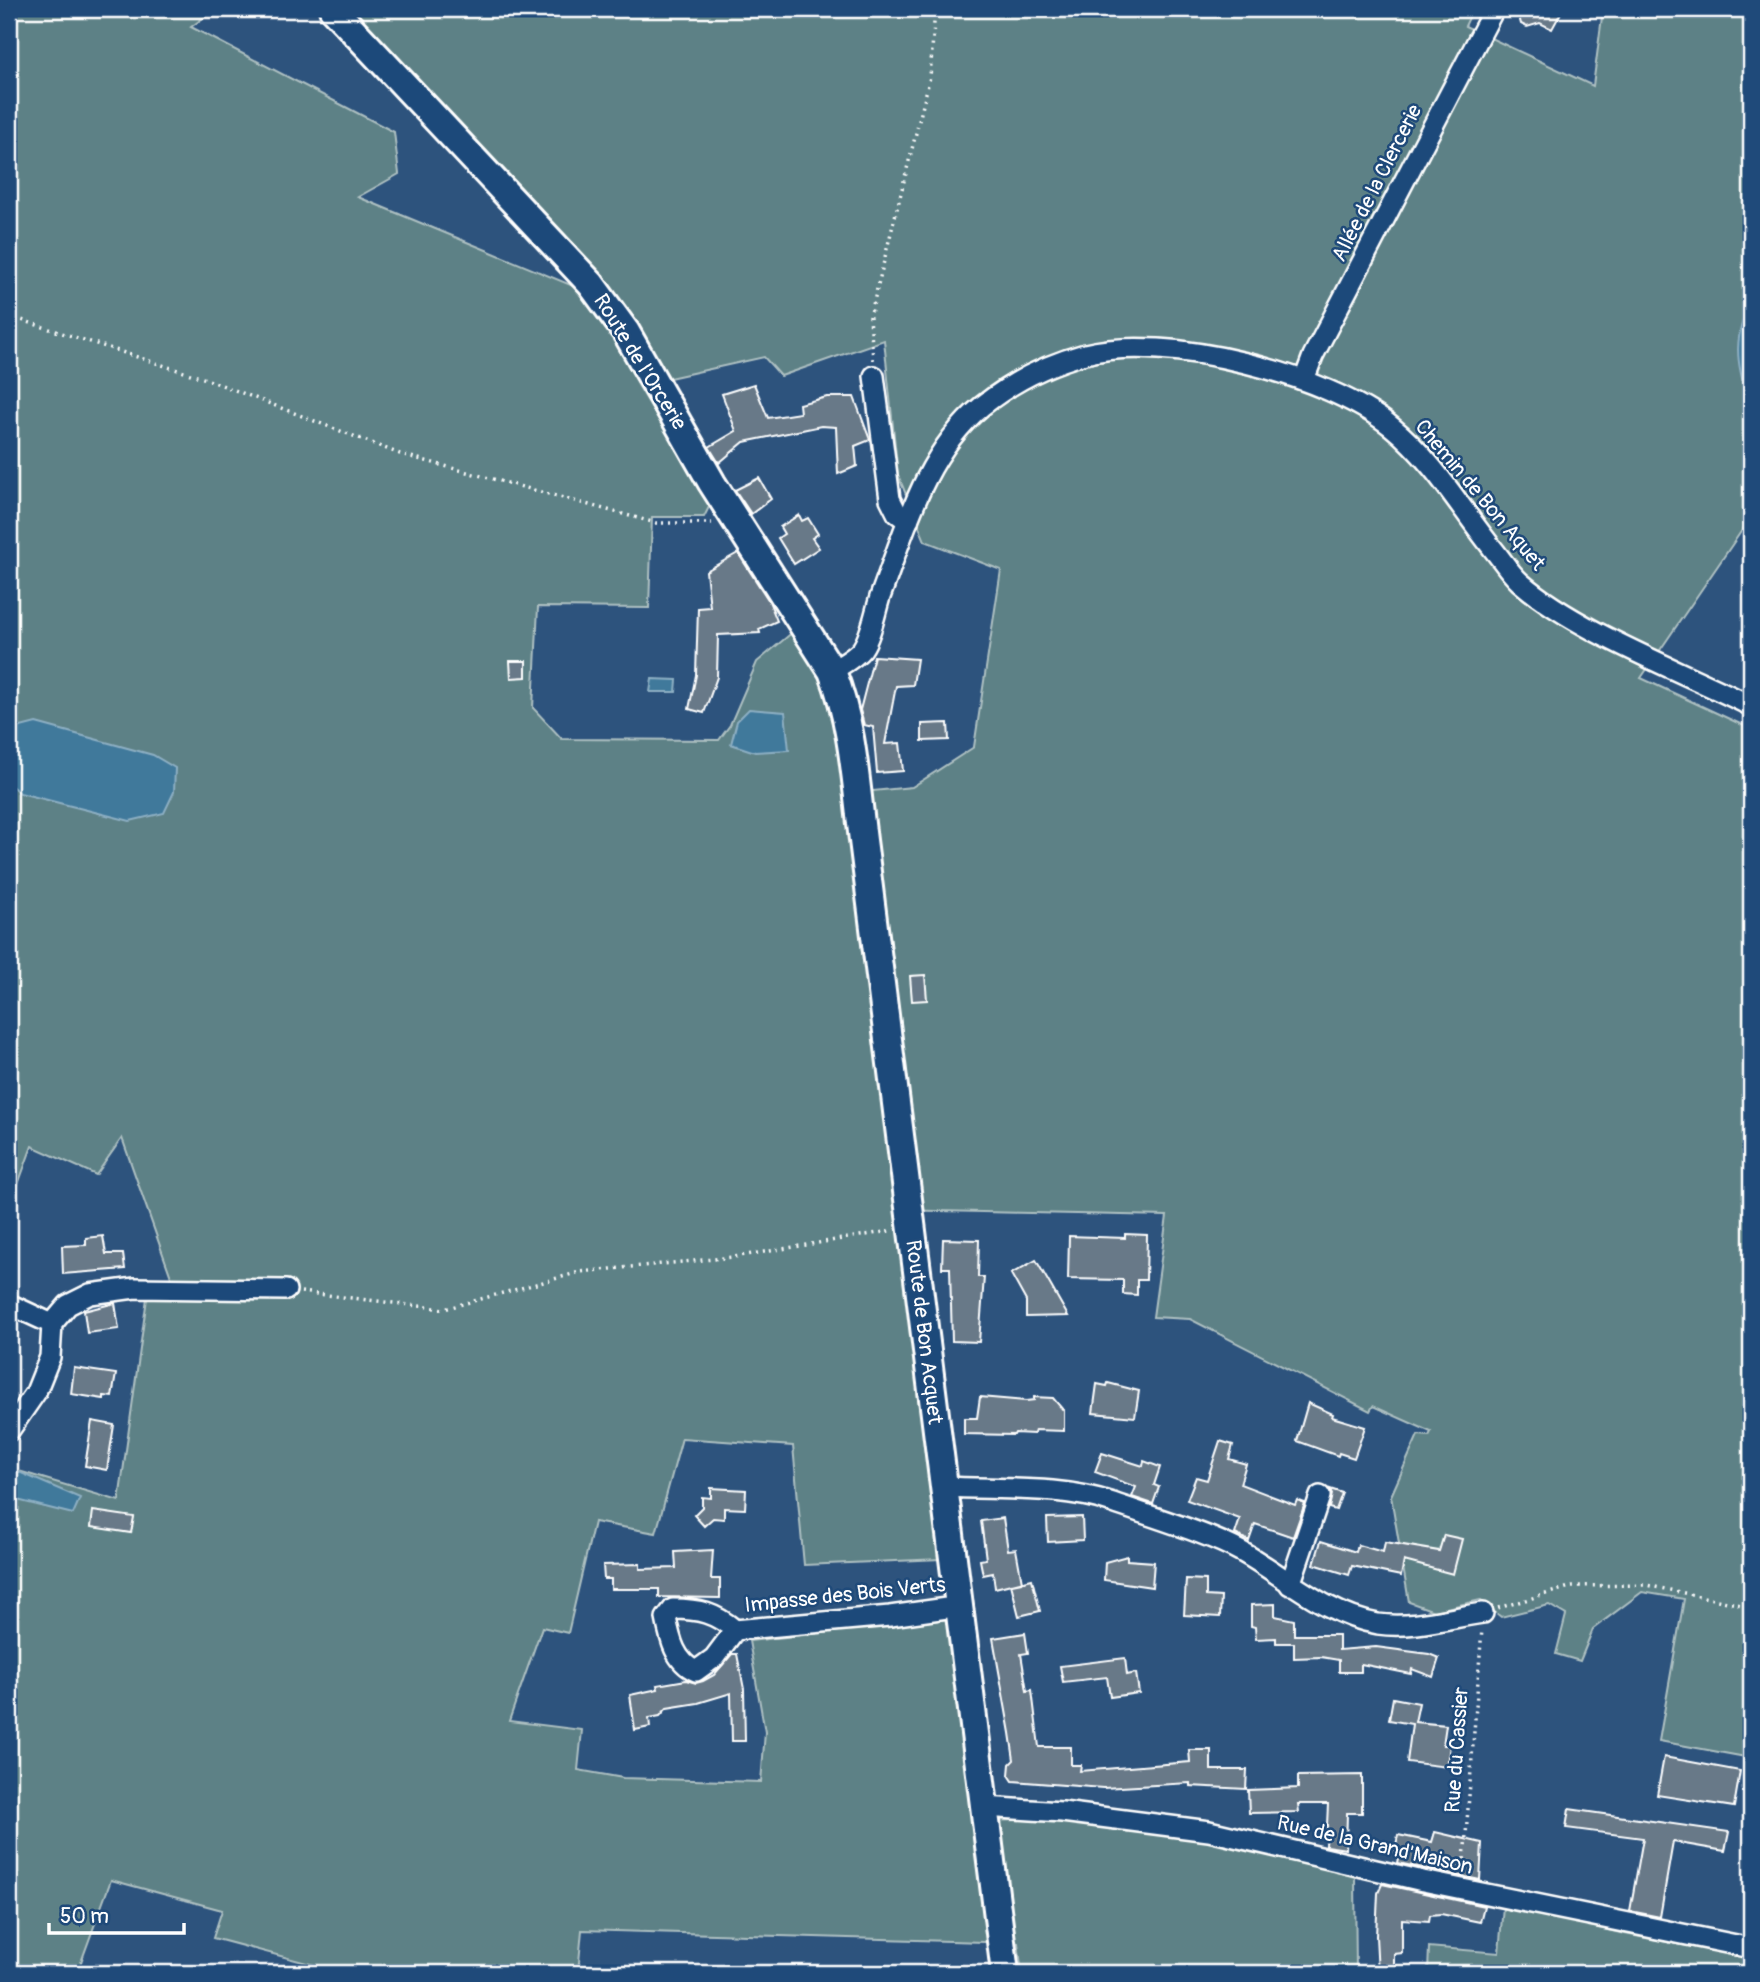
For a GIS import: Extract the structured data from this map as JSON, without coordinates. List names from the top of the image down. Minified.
{"streets":{"street":["Allée de la Clercerie","Route de l'Orcerie","Chemin de Bon Aquet","Route de Bon Acquet","Impasse des Bois Verts","Rue de la Grand'Maison"],"path":["Rue du Cassier"]},"crossings":[["Allée de la Clercerie","Chemin de Bon Aquet"],["Route de l'Orcerie","Chemin de Bon Aquet"],["Route de l'Orcerie","Route de Bon Acquet"],["Chemin de Bon Aquet","Route de Bon Acquet"],["Route de Bon Acquet","Impasse des Bois Verts"],["Route de Bon Acquet","Rue de la Grand'Maison"],["Rue du Cassier","Rue de la Grand'Maison"]],"scale_bar":"50 m"}
